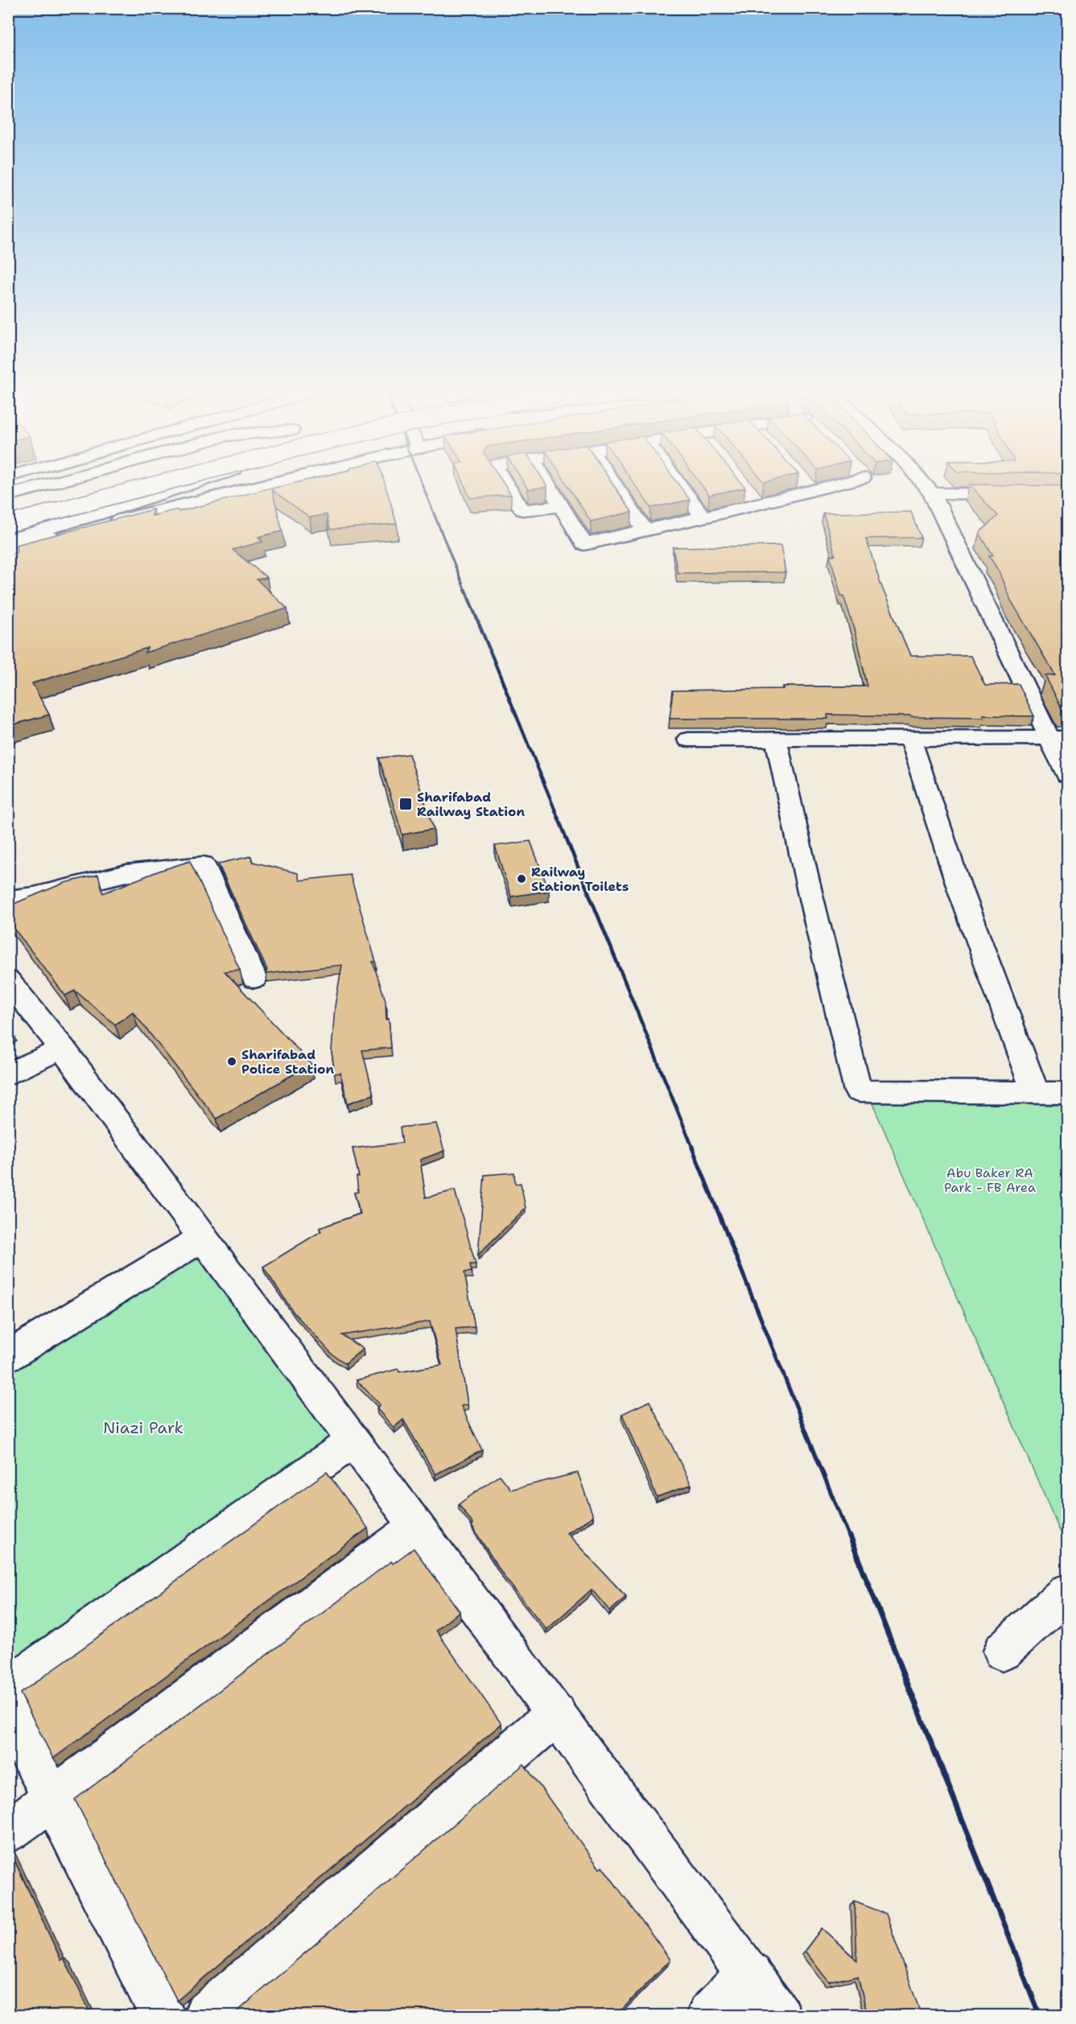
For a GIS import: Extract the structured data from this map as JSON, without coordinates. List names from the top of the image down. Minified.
{"parks":["Abu Baker RA Park - FB Area","Niazi Park"],"places":{"transit":["Sharifabad Railway Station"],"other":["Railway Station Toilets","Sharifabad Police Station"]}}
